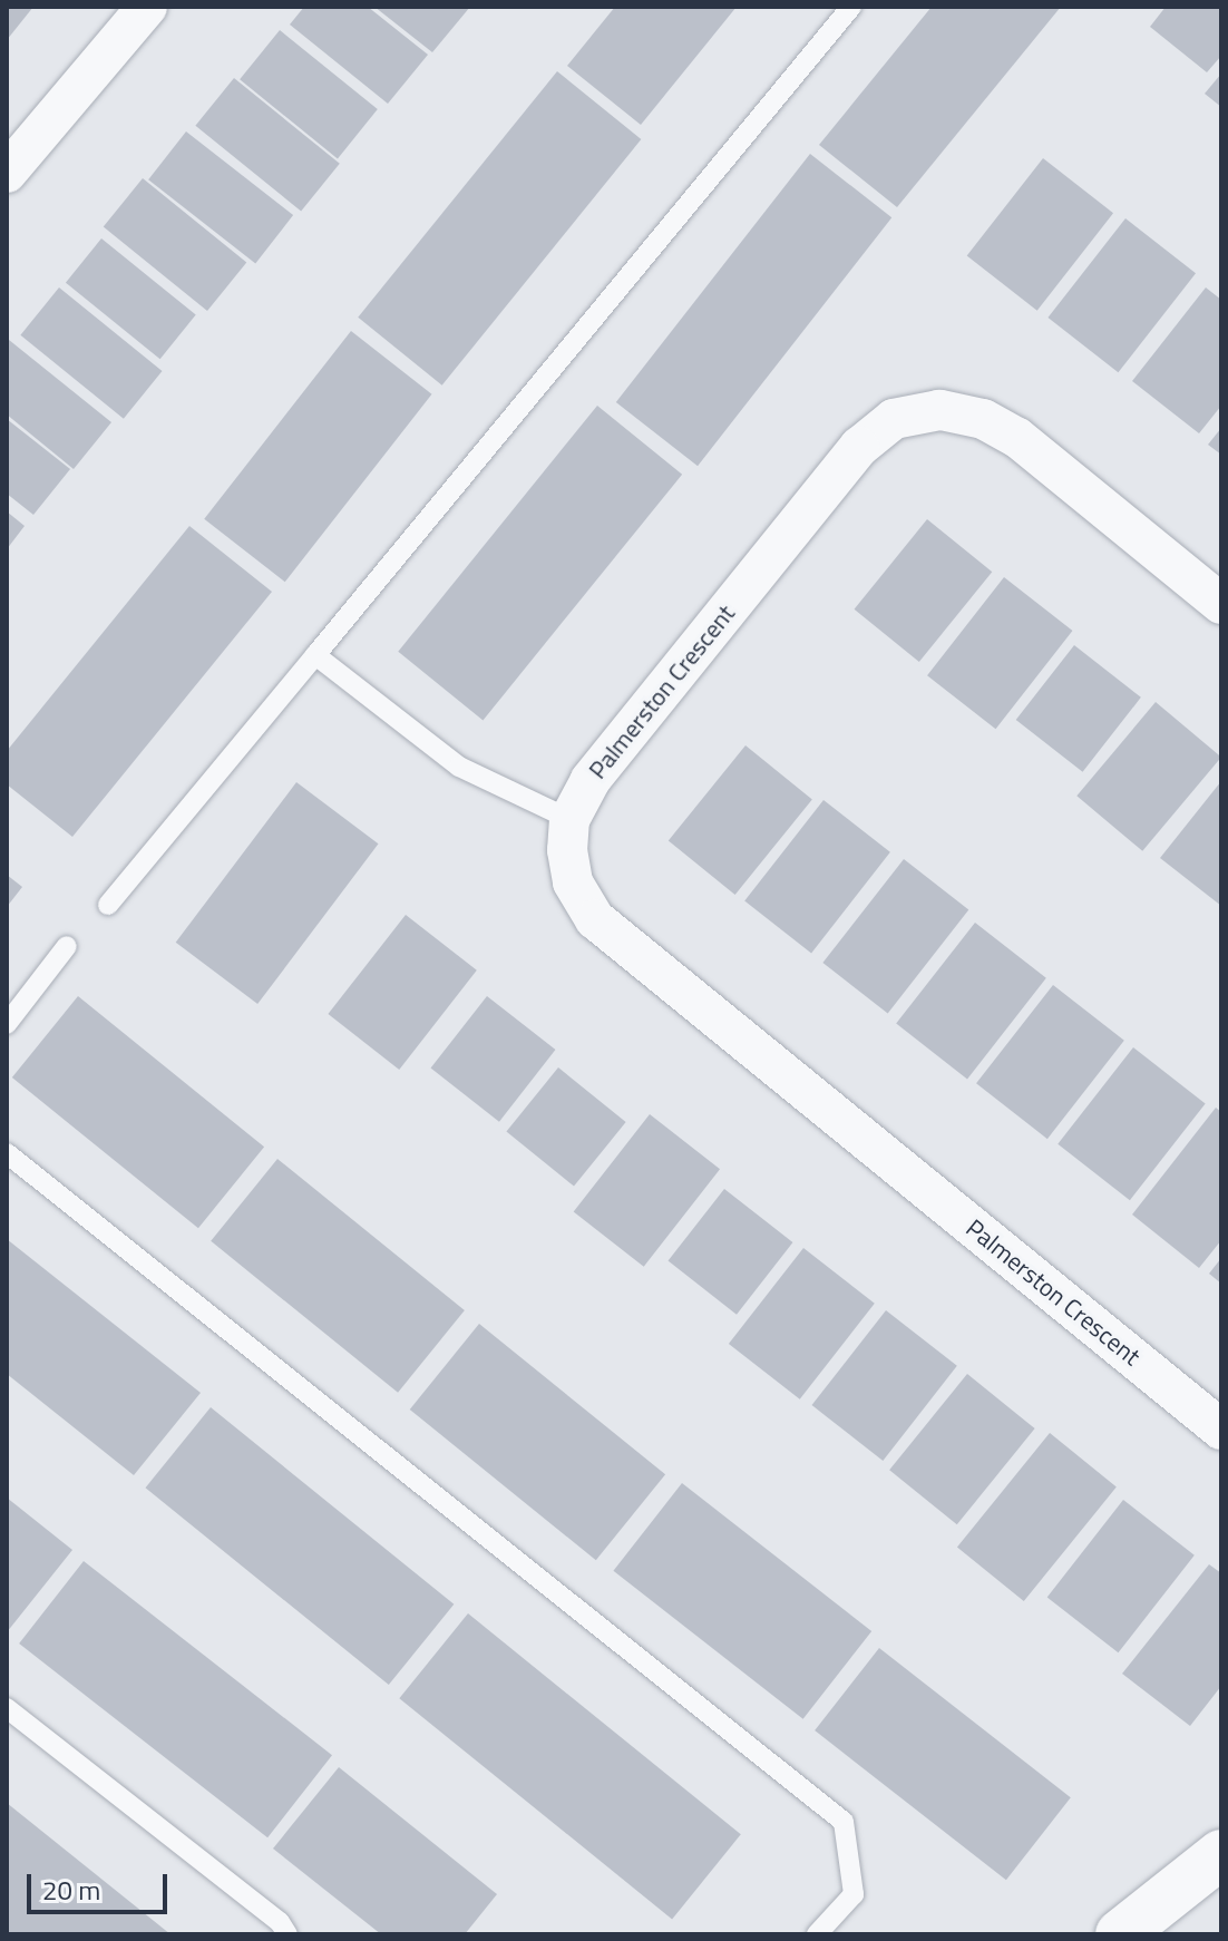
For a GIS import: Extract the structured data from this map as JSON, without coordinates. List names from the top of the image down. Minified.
{"streets":{"street":["Palmerston Crescent"]},"scale_bar":"20 m"}
